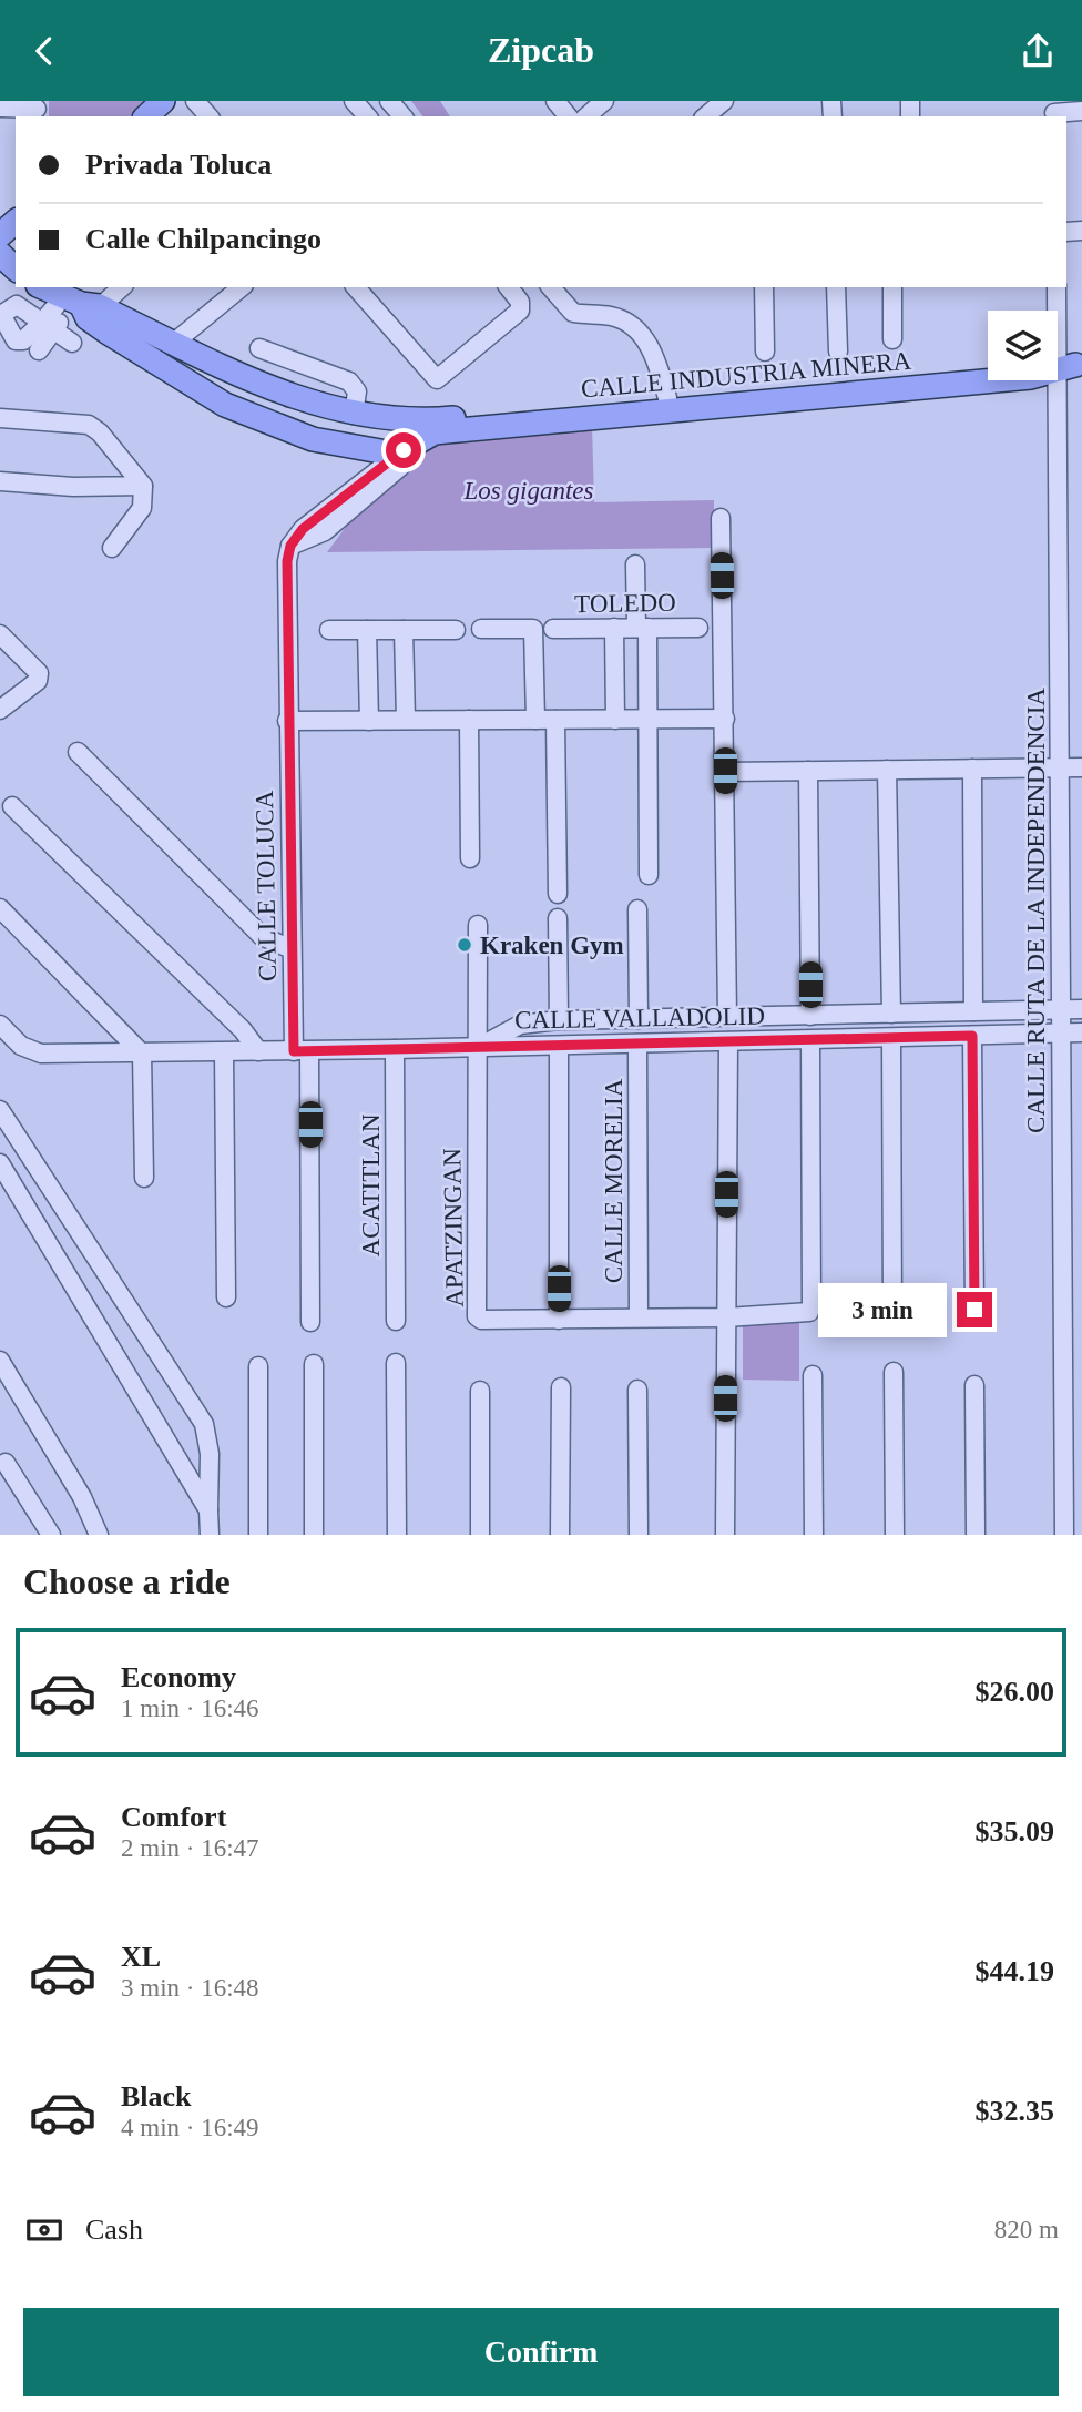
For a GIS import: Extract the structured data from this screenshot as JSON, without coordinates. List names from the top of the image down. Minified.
{"streets":{"main road":["CALLE INDUSTRIA MINERA"],"street":["TOLEDO","CALLE TOLUCA","CALLE RUTA DE LA INDEPENDENCIA","CALLE VALLADOLID","CALLE MORELIA","ACATITLAN","APATZINGAN"]},"crossings":[["CALLE INDUSTRIA MINERA","CALLE TOLUCA"],["CALLE INDUSTRIA MINERA","CALLE RUTA DE LA INDEPENDENCIA"],["CALLE TOLUCA","CALLE VALLADOLID"],["CALLE RUTA DE LA INDEPENDENCIA","CALLE VALLADOLID"],["CALLE VALLADOLID","CALLE MORELIA"],["CALLE VALLADOLID","ACATITLAN"],["CALLE VALLADOLID","APATZINGAN"],["CALLE MORELIA","APATZINGAN"]],"parks":["Los gigantes"],"places":["Kraken Gym"],"page":{"header":"Zipcab","banner":["Privada Toluca","Calle Chilpancingo"],"bubble":"3 min","heading":"Choose a ride","list":[{"name":"Economy","note":"1 min · 16:46","value":"$26.00"},{"name":"Comfort","note":"2 min · 16:47","value":"$35.09"},{"name":"XL","note":"3 min · 16:48","value":"$44.19"},{"name":"Black","note":"4 min · 16:49","value":"$32.35"}],"pay":["Cash","820 m"],"buttons":"Confirm"}}
